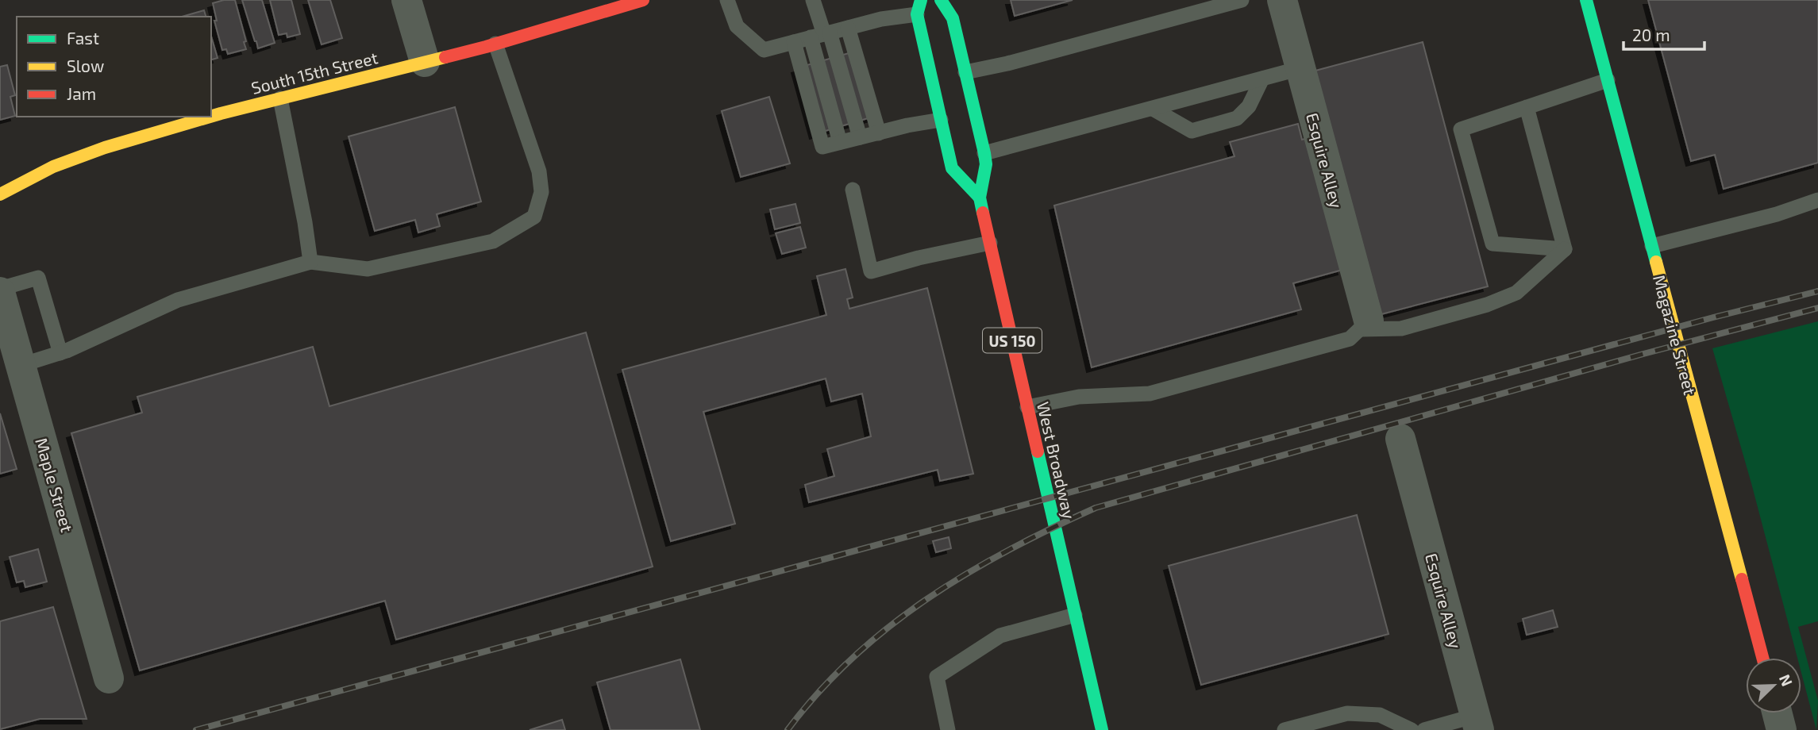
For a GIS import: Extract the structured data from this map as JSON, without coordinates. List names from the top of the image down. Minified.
{"streets":{"street":["South 15th Street","Esquire Alley","Magazine Street","US 150","West Broadway","Maple Street"]},"legend":["Fast","Slow","Jam"],"scale_bar":"20 m","north":"top right"}
